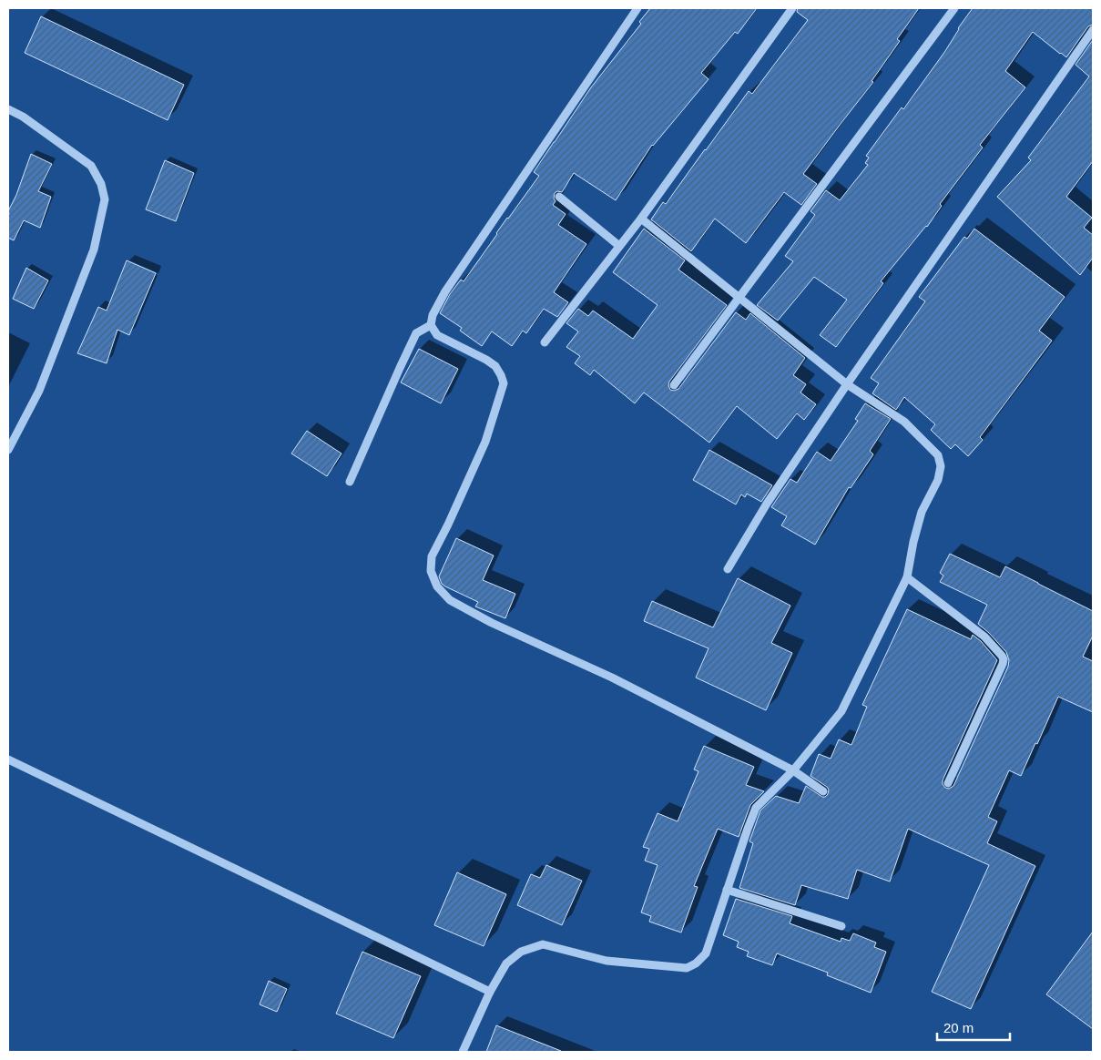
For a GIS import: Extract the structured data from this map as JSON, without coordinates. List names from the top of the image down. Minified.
{"scale_bar":"20 m"}
